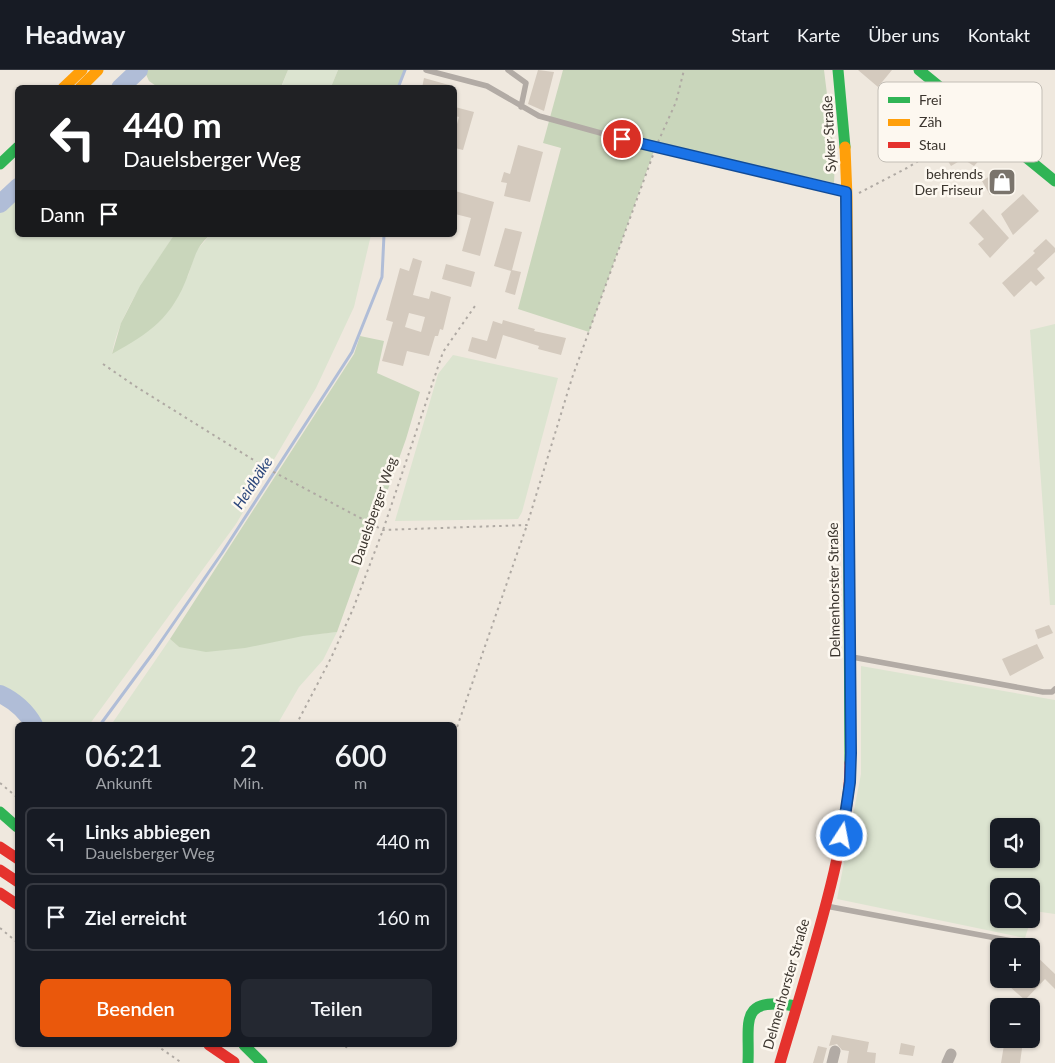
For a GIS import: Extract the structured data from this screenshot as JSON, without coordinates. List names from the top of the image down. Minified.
{"streets":{"main road":["Syker Straße","Delmenhorster Straße"],"path":["Dauelsberger Weg"]},"crossings":[["Syker Straße","Delmenhorster Straße"]],"water":["Heidbäke"],"places":{"shop":["behrends Der Friseur"]},"legend":["Frei","Zäh","Stau"],"page":{"header":"Headway","nav":["Start","Karte","Über uns","Kontakt"],"turn":["440 m","Dauelsberger Weg"],"then":"Dann","eta":["06:21","Ankunft","2","Min.","600","m"],"list":[{"name":"Links abbiegen","note":"Dauelsberger Weg","value":"440 m"},{"name":"Ziel erreicht","value":"160 m"}],"map_buttons":["+","−"],"buttons":["Beenden","Teilen"]}}
